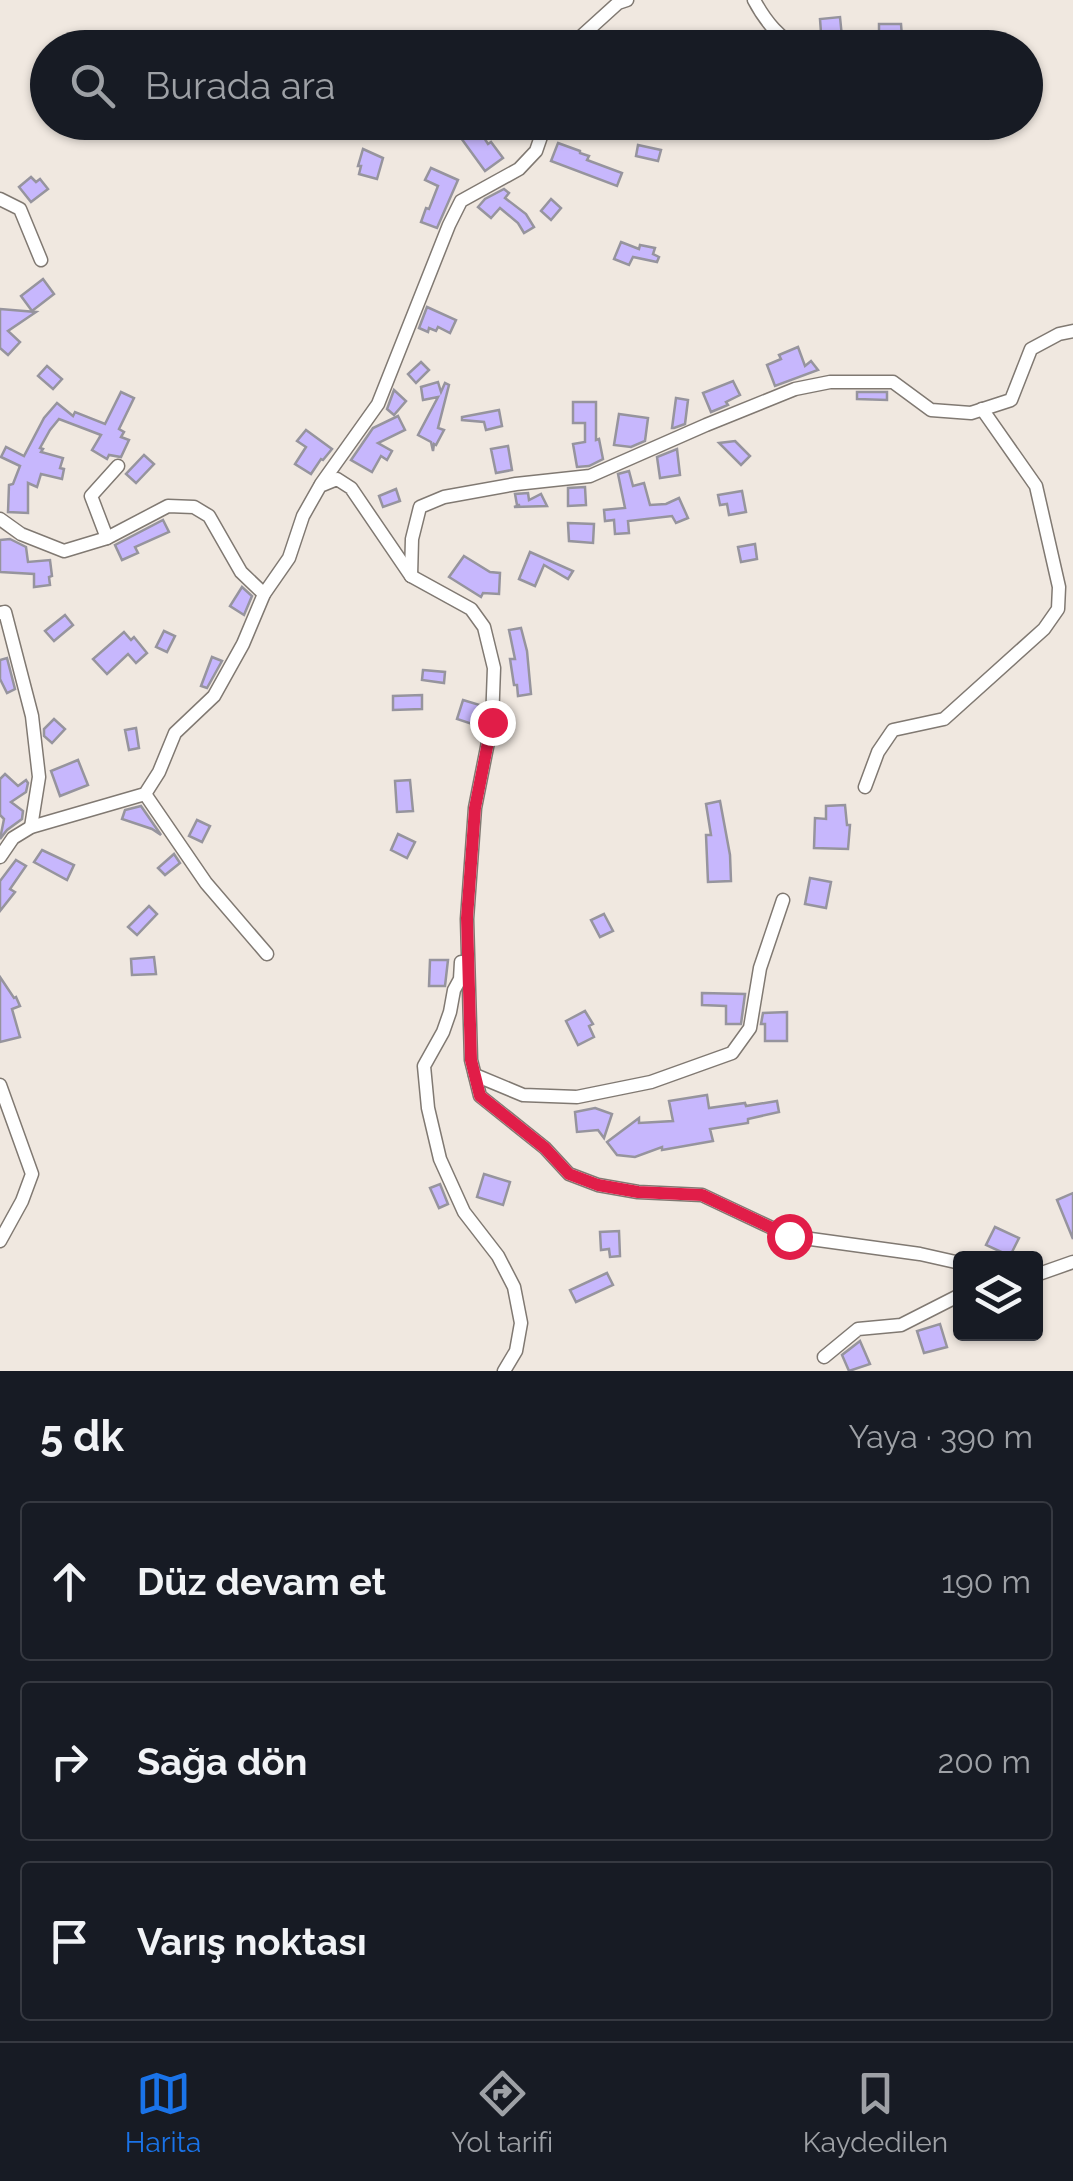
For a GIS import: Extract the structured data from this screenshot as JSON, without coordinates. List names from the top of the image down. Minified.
{"page":{"search":"Burada ara","heading":["5 dk","Yaya · 390 m"],"list":[["Düz devam et","190 m"],["Sağa dön","200 m"],"Varış noktası"],"nav":["Harita","Yol tarifi","Kaydedilen"]}}
